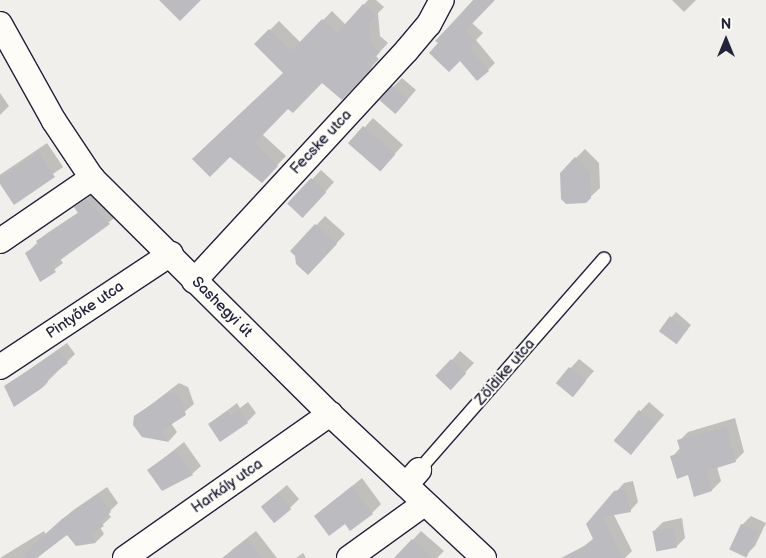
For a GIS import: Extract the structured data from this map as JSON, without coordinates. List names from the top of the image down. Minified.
{"streets":{"street":["Fecske utca","Sashegyi út","Pintyőke utca","Harkály utca"],"lane":["Zöldike utca"]},"crossings":[["Fecske utca","Sashegyi út"],["Sashegyi út","Pintyőke utca"],["Sashegyi út","Zöldike utca"],["Sashegyi út","Harkály utca"]],"north":"top"}
